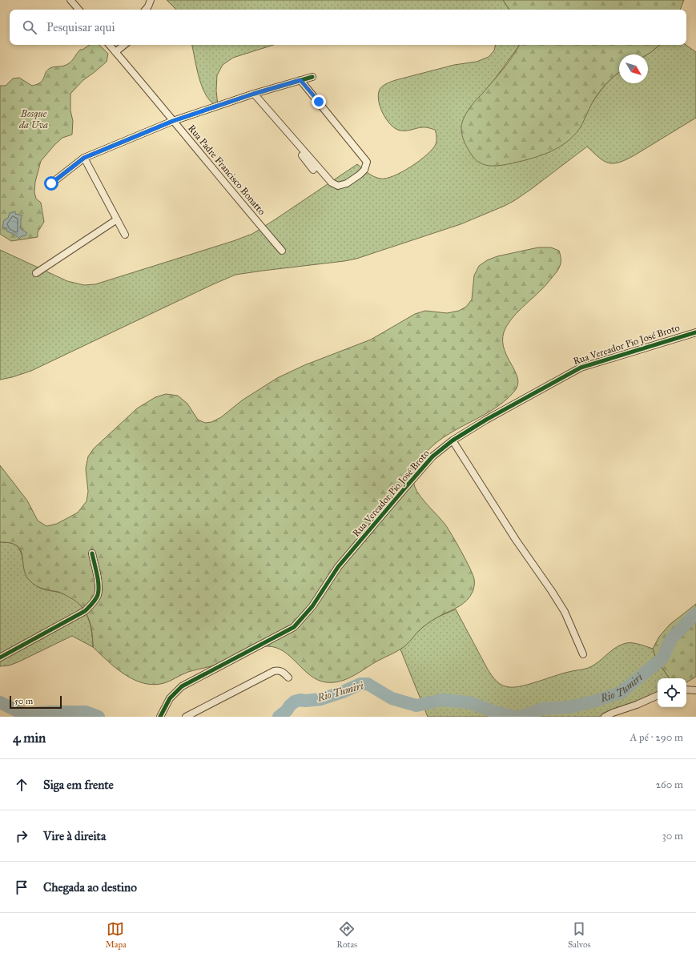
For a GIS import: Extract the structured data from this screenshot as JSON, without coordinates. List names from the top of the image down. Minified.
{"streets":{"street":["Rua Padre Francisco Bonatto","Rua Vereador Pio José Broto"]},"water":["Rio Tumiri"],"parks":["Bosque da Uva"],"scale_bar":"50 m","north":"bottom right","page":{"search":"Pesquisar aqui","scale":"50 m","heading":["4 min","A pé · 290 m"],"list":[["Siga em frente","260 m"],["Vire à direita","30 m"],"Chegada ao destino"],"nav":["Mapa","Rotas","Salvos"]}}
